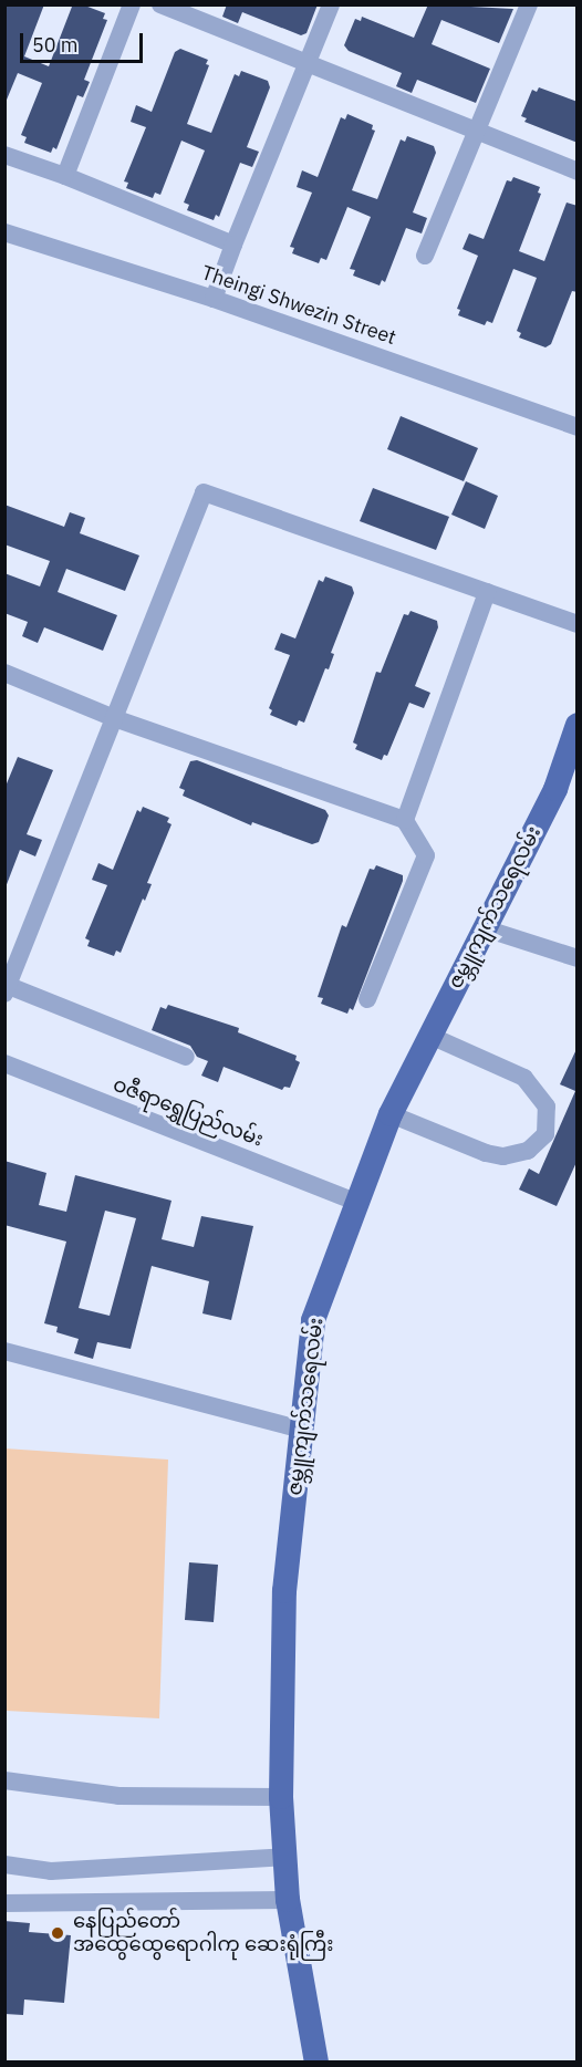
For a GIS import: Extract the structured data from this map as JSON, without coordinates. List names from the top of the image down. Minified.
{"streets":{"main road":["ဇမ္ဘူကျက်သရေလမ်း"],"street":["Theingi Shwezin Street","ဝဇီရာရွှေပြည်လမ်း"]},"crossings":[["ဇမ္ဘူကျက်သရေလမ်း","ဝဇီရာရွှေပြည်လမ်း"]],"places":["နေပြည်တော် အထွေထွေရောဂါကု ဆေးရုံကြီး"],"scale_bar":"50 m"}
